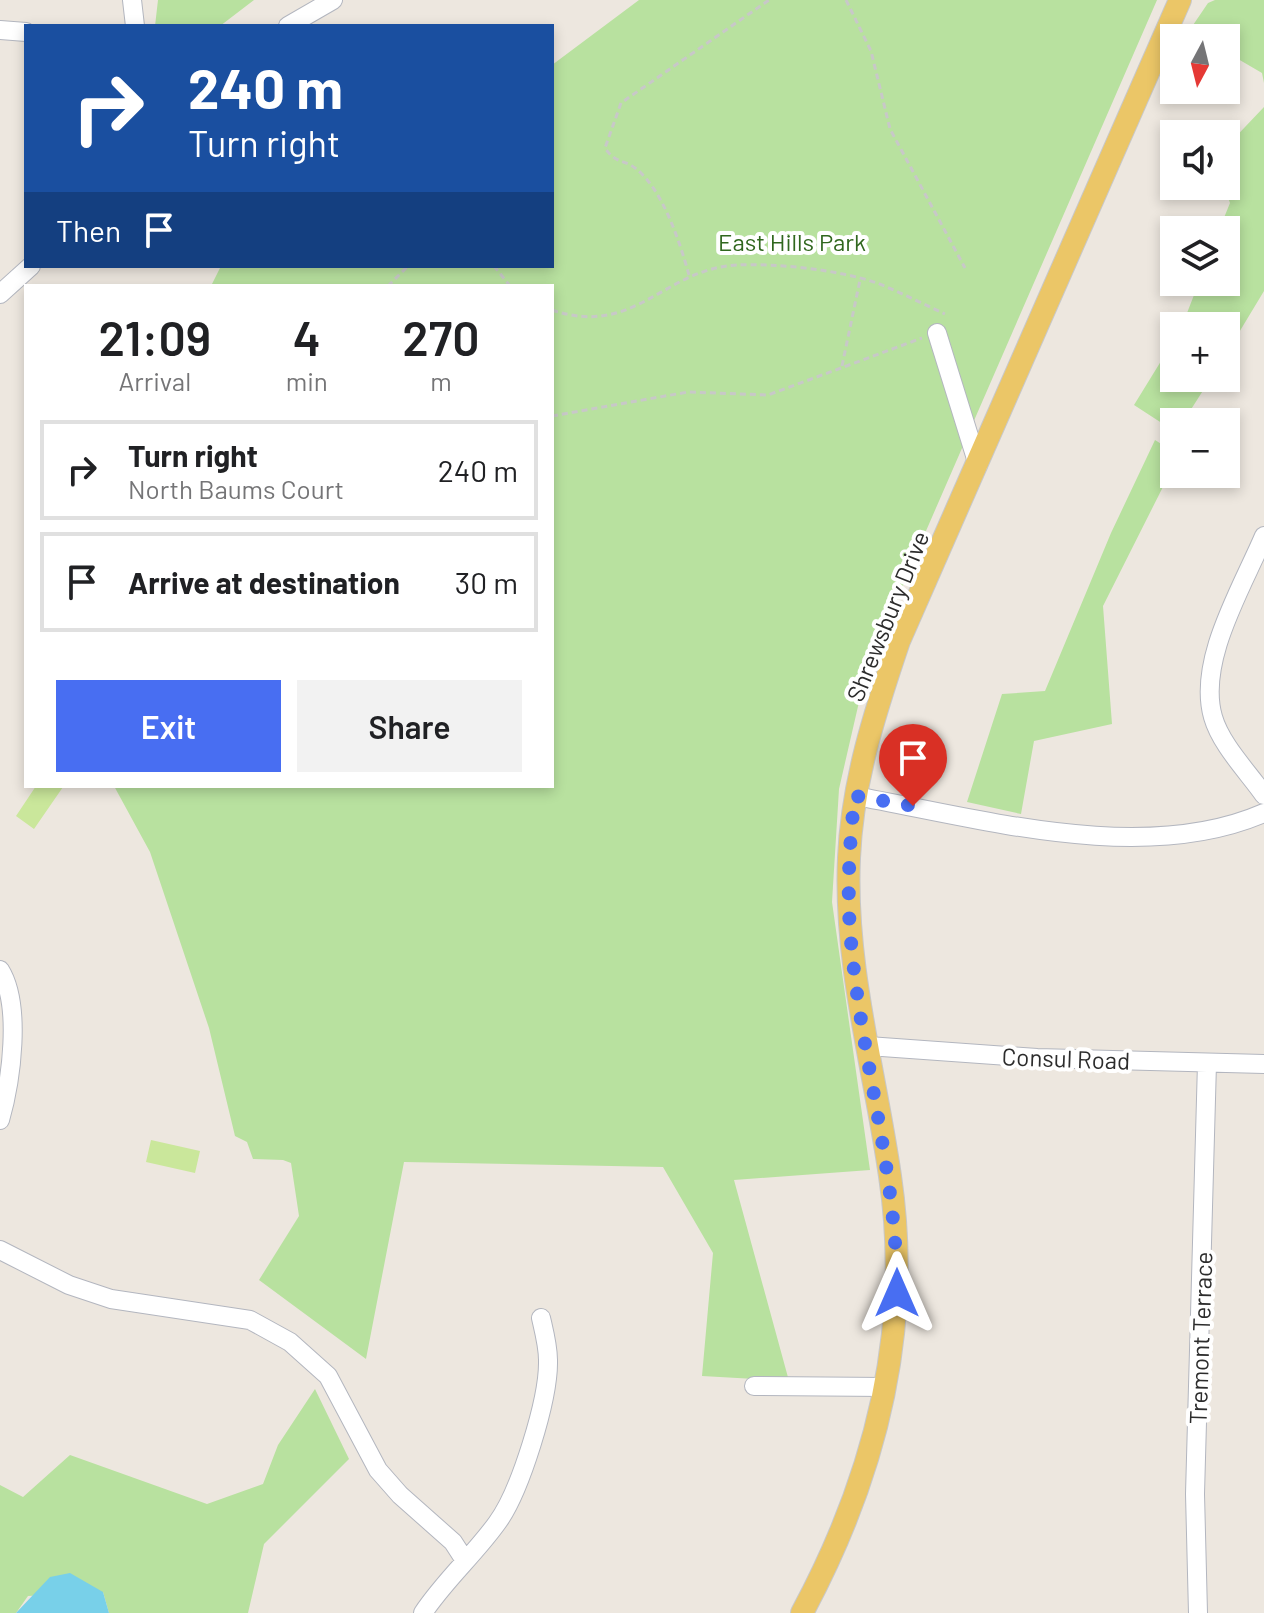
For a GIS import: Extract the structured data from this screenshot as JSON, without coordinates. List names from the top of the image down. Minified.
{"streets":{"main road":["Shrewsbury Drive"],"street":["Consul Road","Tremont Terrace"]},"crossings":[["Shrewsbury Drive","Consul Road"],["Consul Road","Tremont Terrace"]],"parks":["East Hills Park"],"north":"bottom","page":{"map_buttons":["+","−"],"turn":["240 m","Turn right"],"then":"Then","eta":["21:09","Arrival","4","min","270","m"],"list":[{"name":"Turn right","note":"North Baums Court","value":"240 m"},{"name":"Arrive at destination","value":"30 m"}],"buttons":["Exit","Share"]}}
